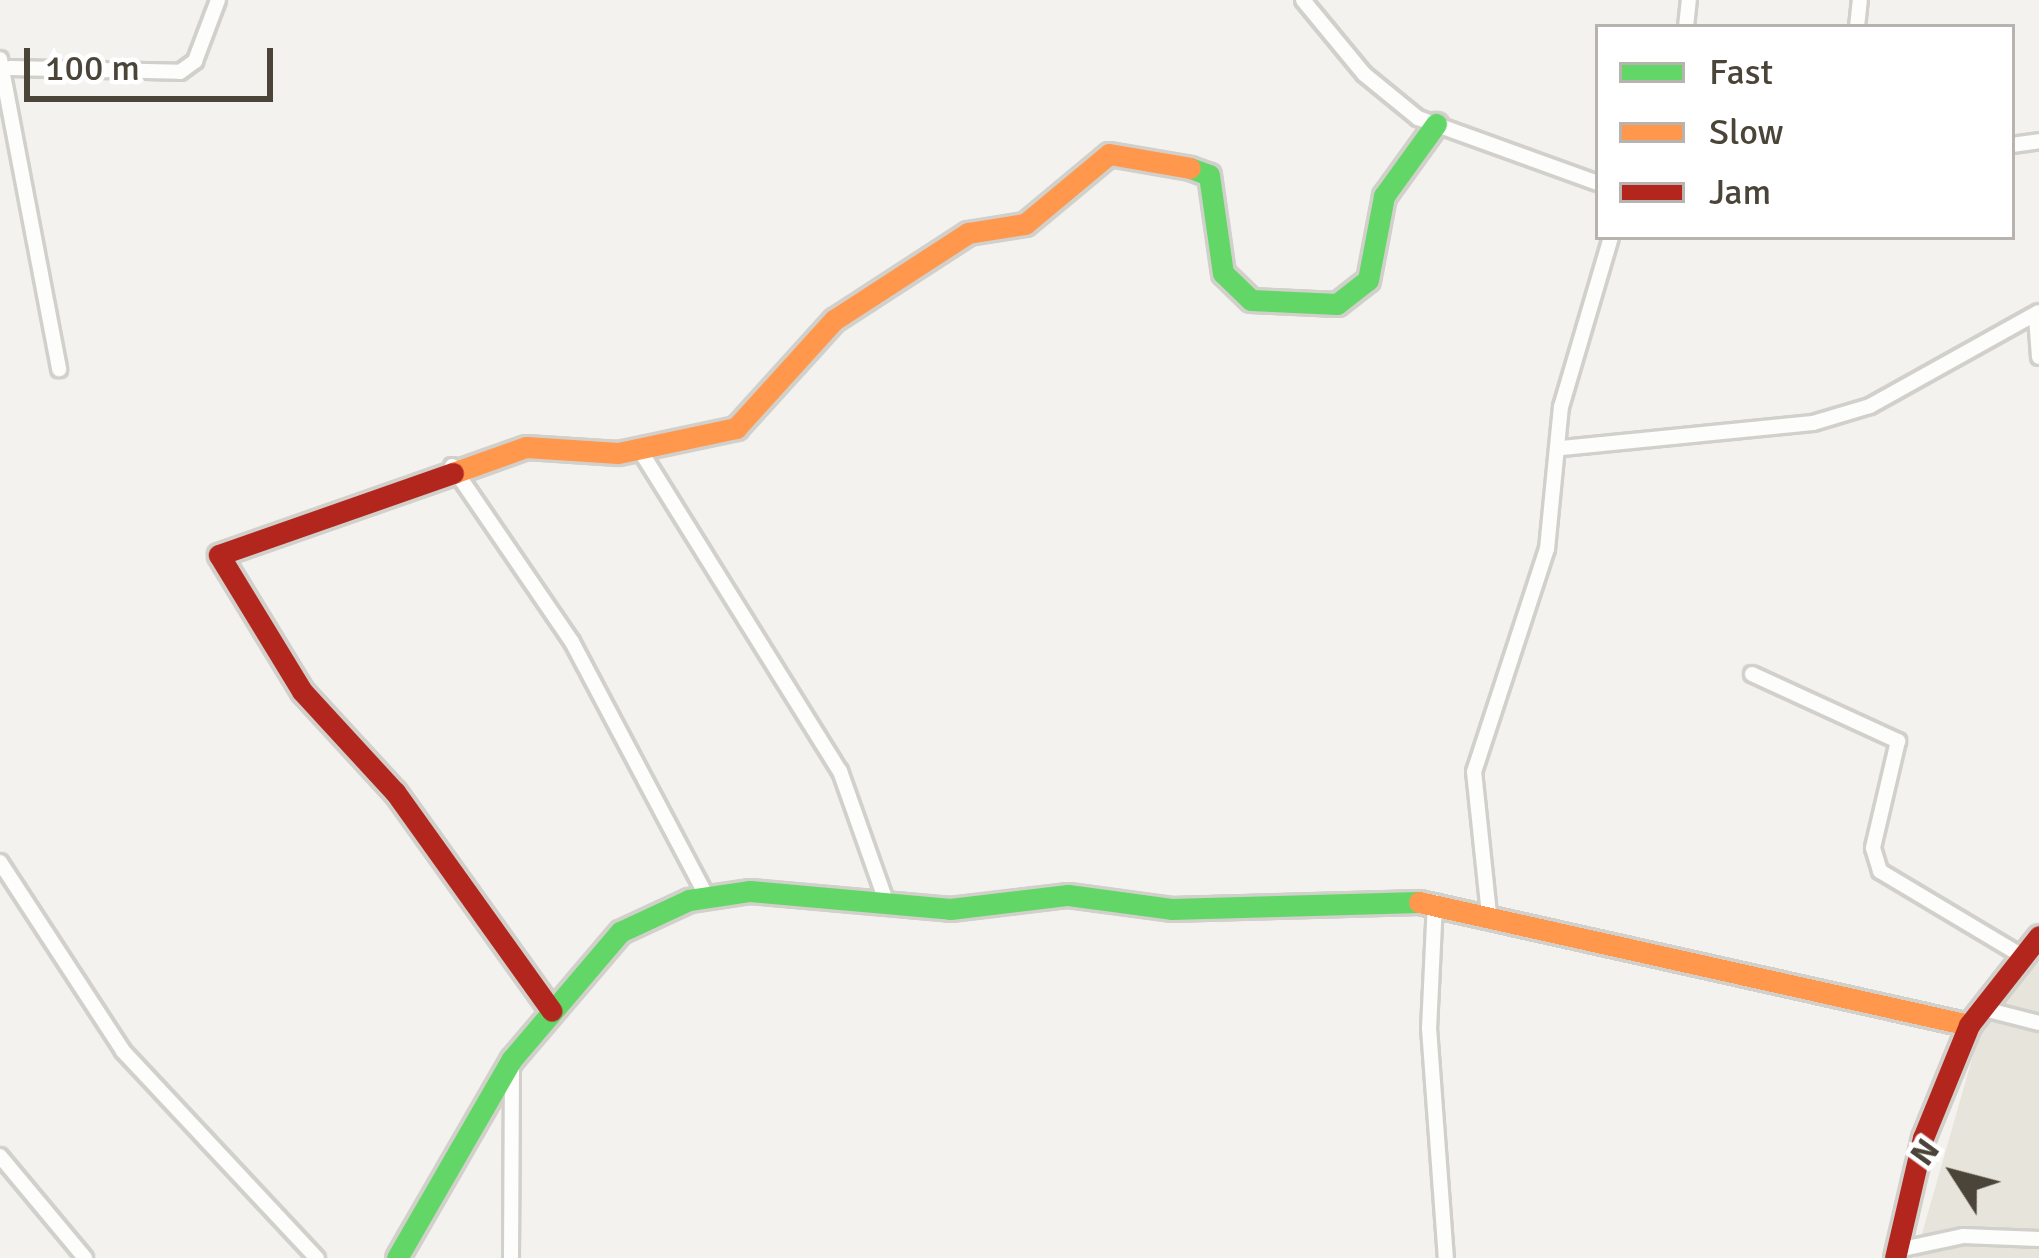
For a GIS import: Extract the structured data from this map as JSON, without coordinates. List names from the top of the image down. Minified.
{"legend":["Fast","Slow","Jam"],"scale_bar":"100 m","north":"top left"}
